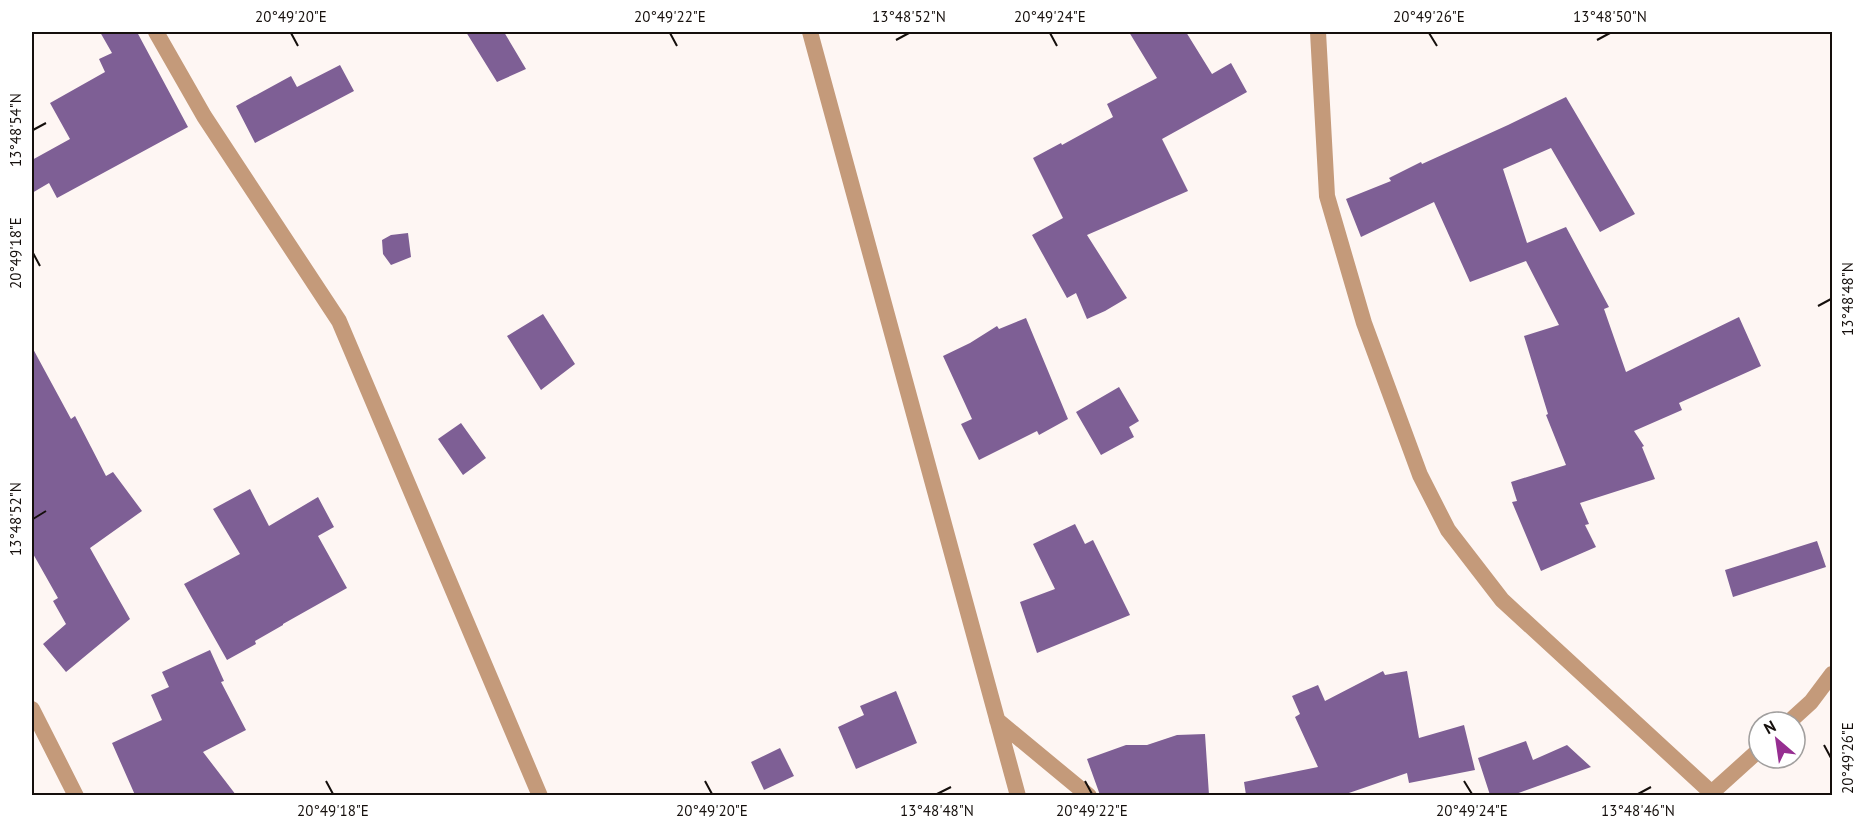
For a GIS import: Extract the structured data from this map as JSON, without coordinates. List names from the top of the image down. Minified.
{"north":"top left","coordinates":["20°49'20\"E","20°49'22\"E","13°48'52\"N","20°49'24\"E","20°49'26\"E","13°48'50\"N","13°48'54\"N","20°49'18\"E","13°48'48\"N","13°48'46\"N"]}
